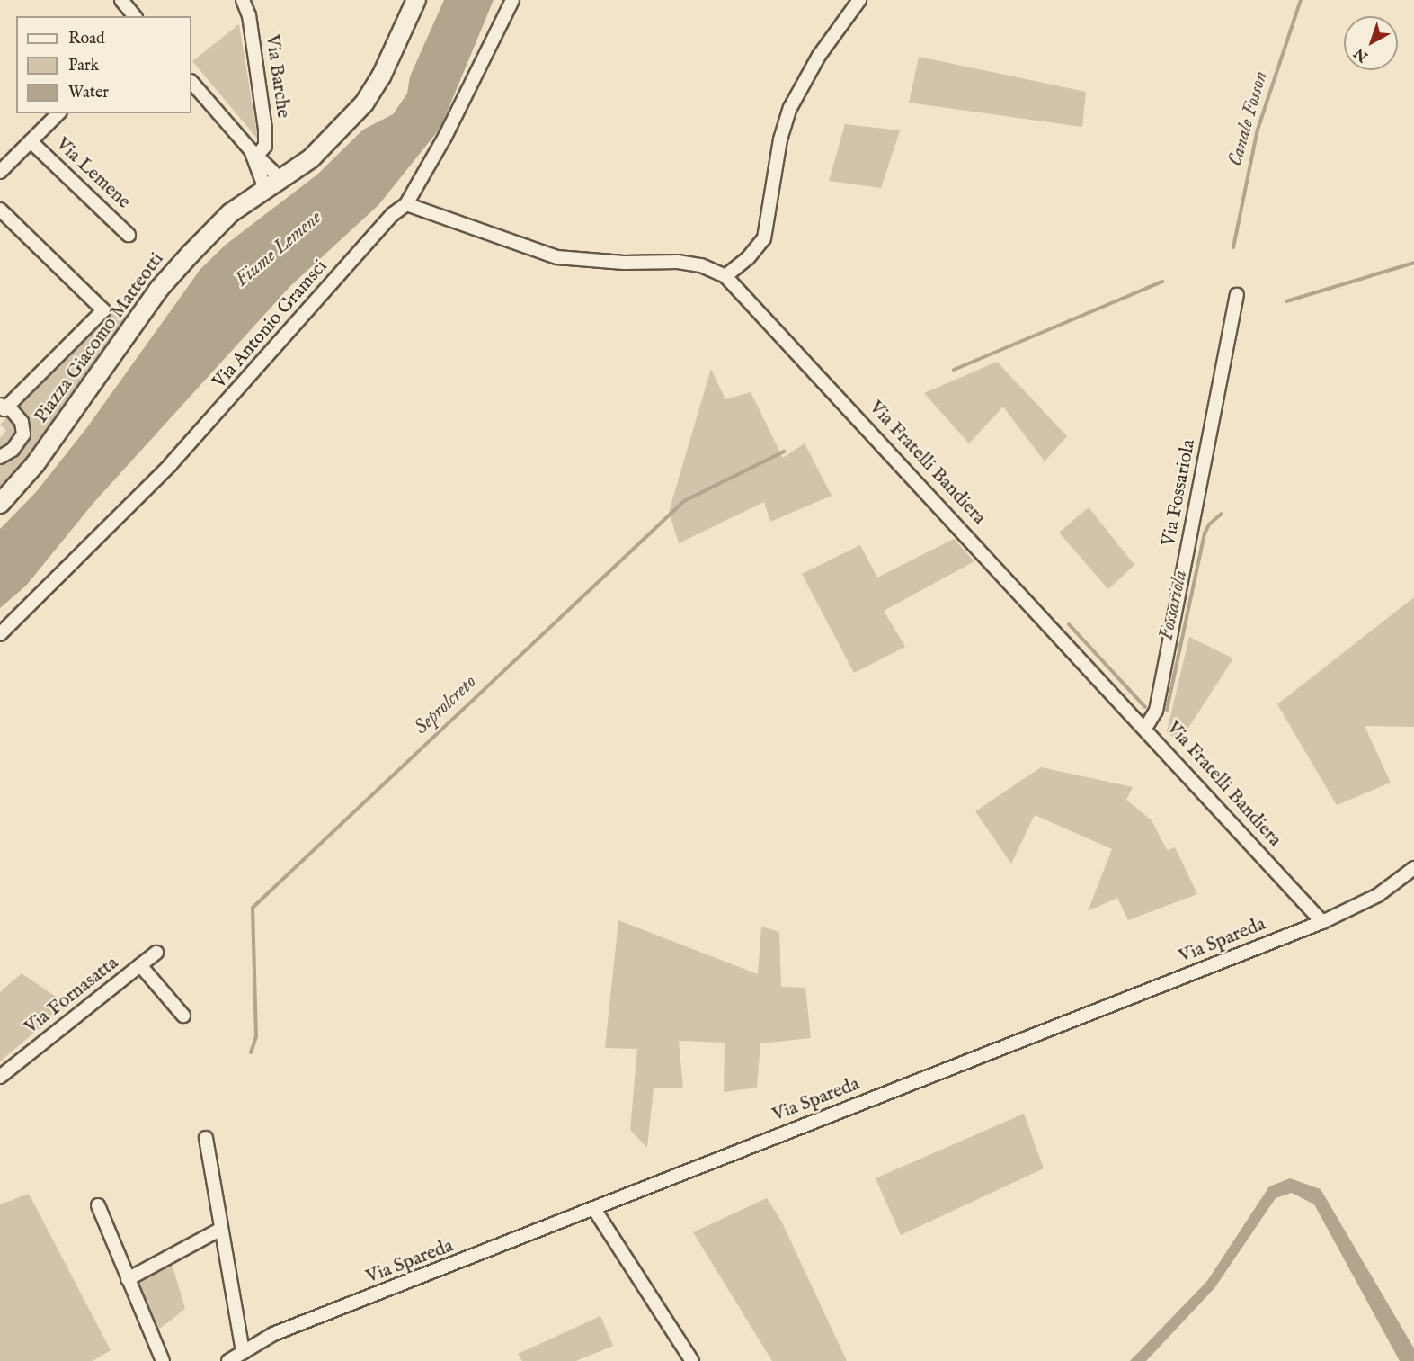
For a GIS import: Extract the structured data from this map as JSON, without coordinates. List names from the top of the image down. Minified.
{"streets":{"main road":["Piazza Giacomo Matteotti"],"street":["Via Barche","Via Lemene","Via Antonio Gramsci","Via Fratelli Bandiera","Via Fossariola","Via Spareda","Via Fornasatta"]},"crossings":[["Via Antonio Gramsci","Via Fratelli Bandiera"],["Via Fratelli Bandiera","Via Fossariola"],["Via Fratelli Bandiera","Via Spareda"]],"water":["Canale Fosson","Fiume Lemene","Fossariola","Seprolcreto"],"legend":["Road","Park","Water"],"north":"bottom left"}
